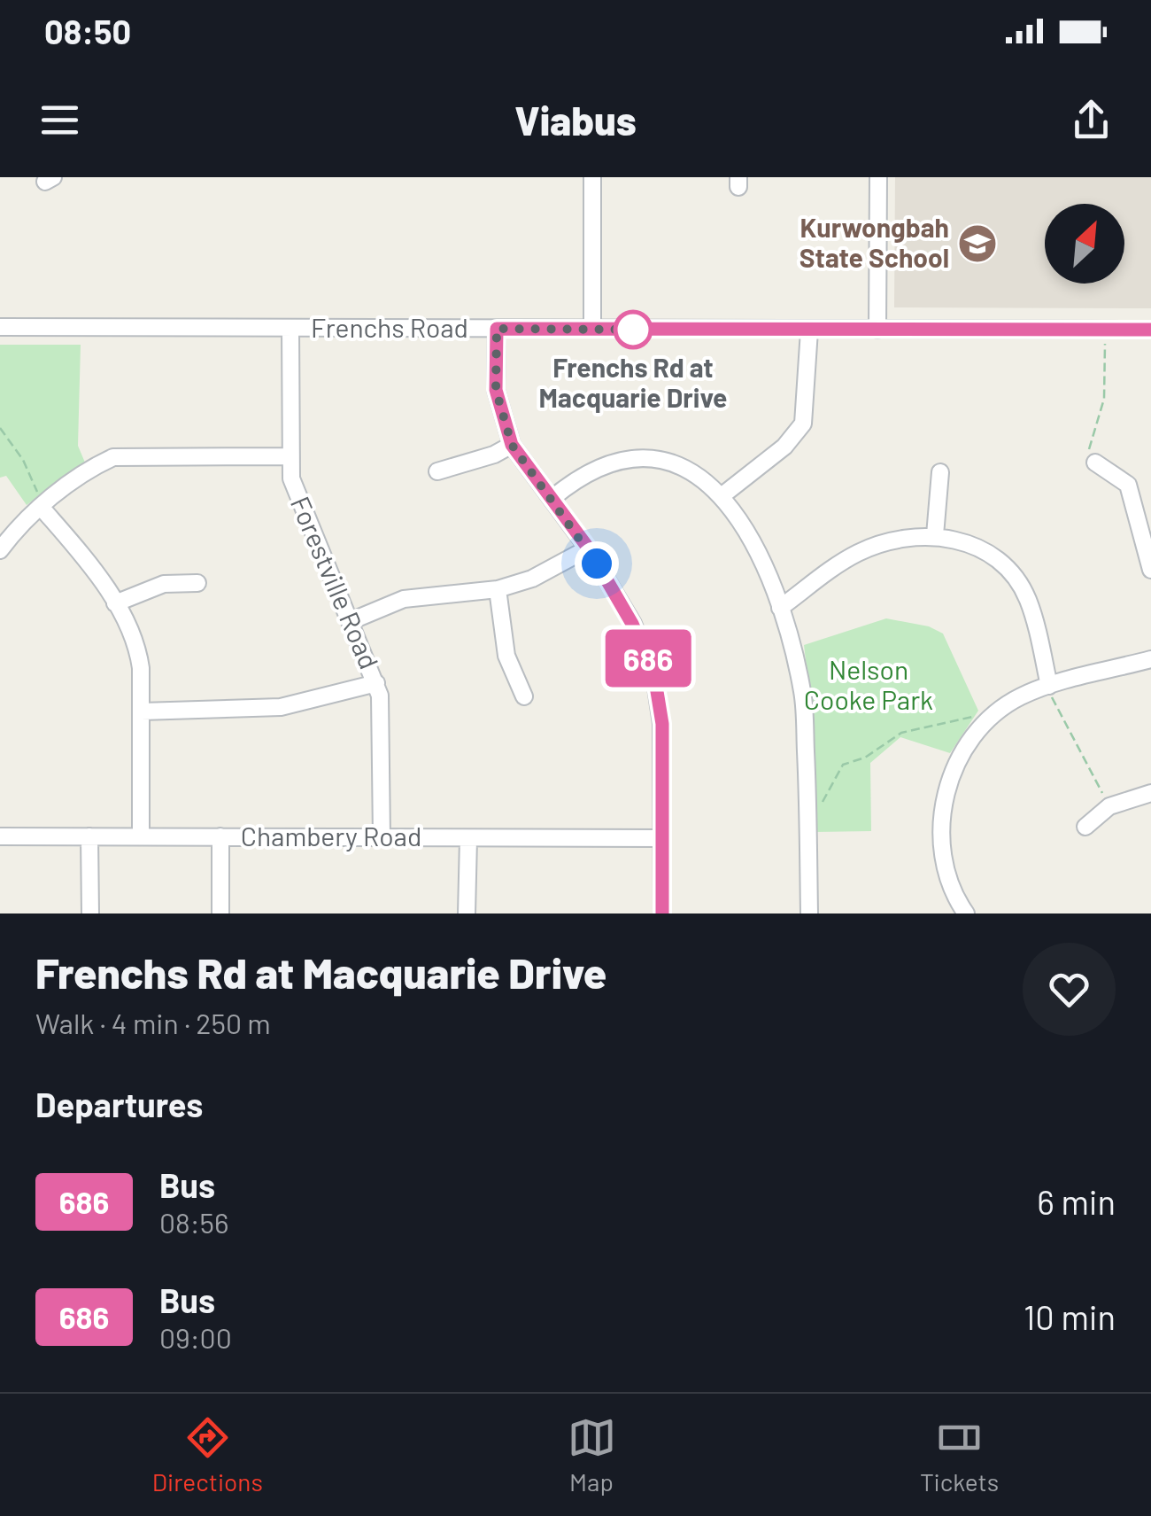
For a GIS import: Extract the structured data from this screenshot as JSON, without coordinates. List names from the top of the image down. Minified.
{"streets":{"street":["Frenchs Road","Forestville Road","Chambery Road"]},"crossings":[["Frenchs Road","Forestville Road"],["Forestville Road","Chambery Road"]],"parks":["Nelson Cooke Park"],"places":{"school or university":["Kurwongbah State School"],"other":["Frenchs Rd at Macquarie Drive"]},"lines":["bus line 686"],"north":"top right","page":{"status":"08:50","header":"Viabus","on_map":"686","heading":[["Frenchs Rd at Macquarie Drive","Walk · 4 min · 250 m"],"Departures"],"list":[{"mark":"686","name":"Bus","note":"08:56","value":"6 min"},{"mark":"686","name":"Bus","note":"09:00","value":"10 min"}],"tabs":["Directions","Map","Tickets"]}}
